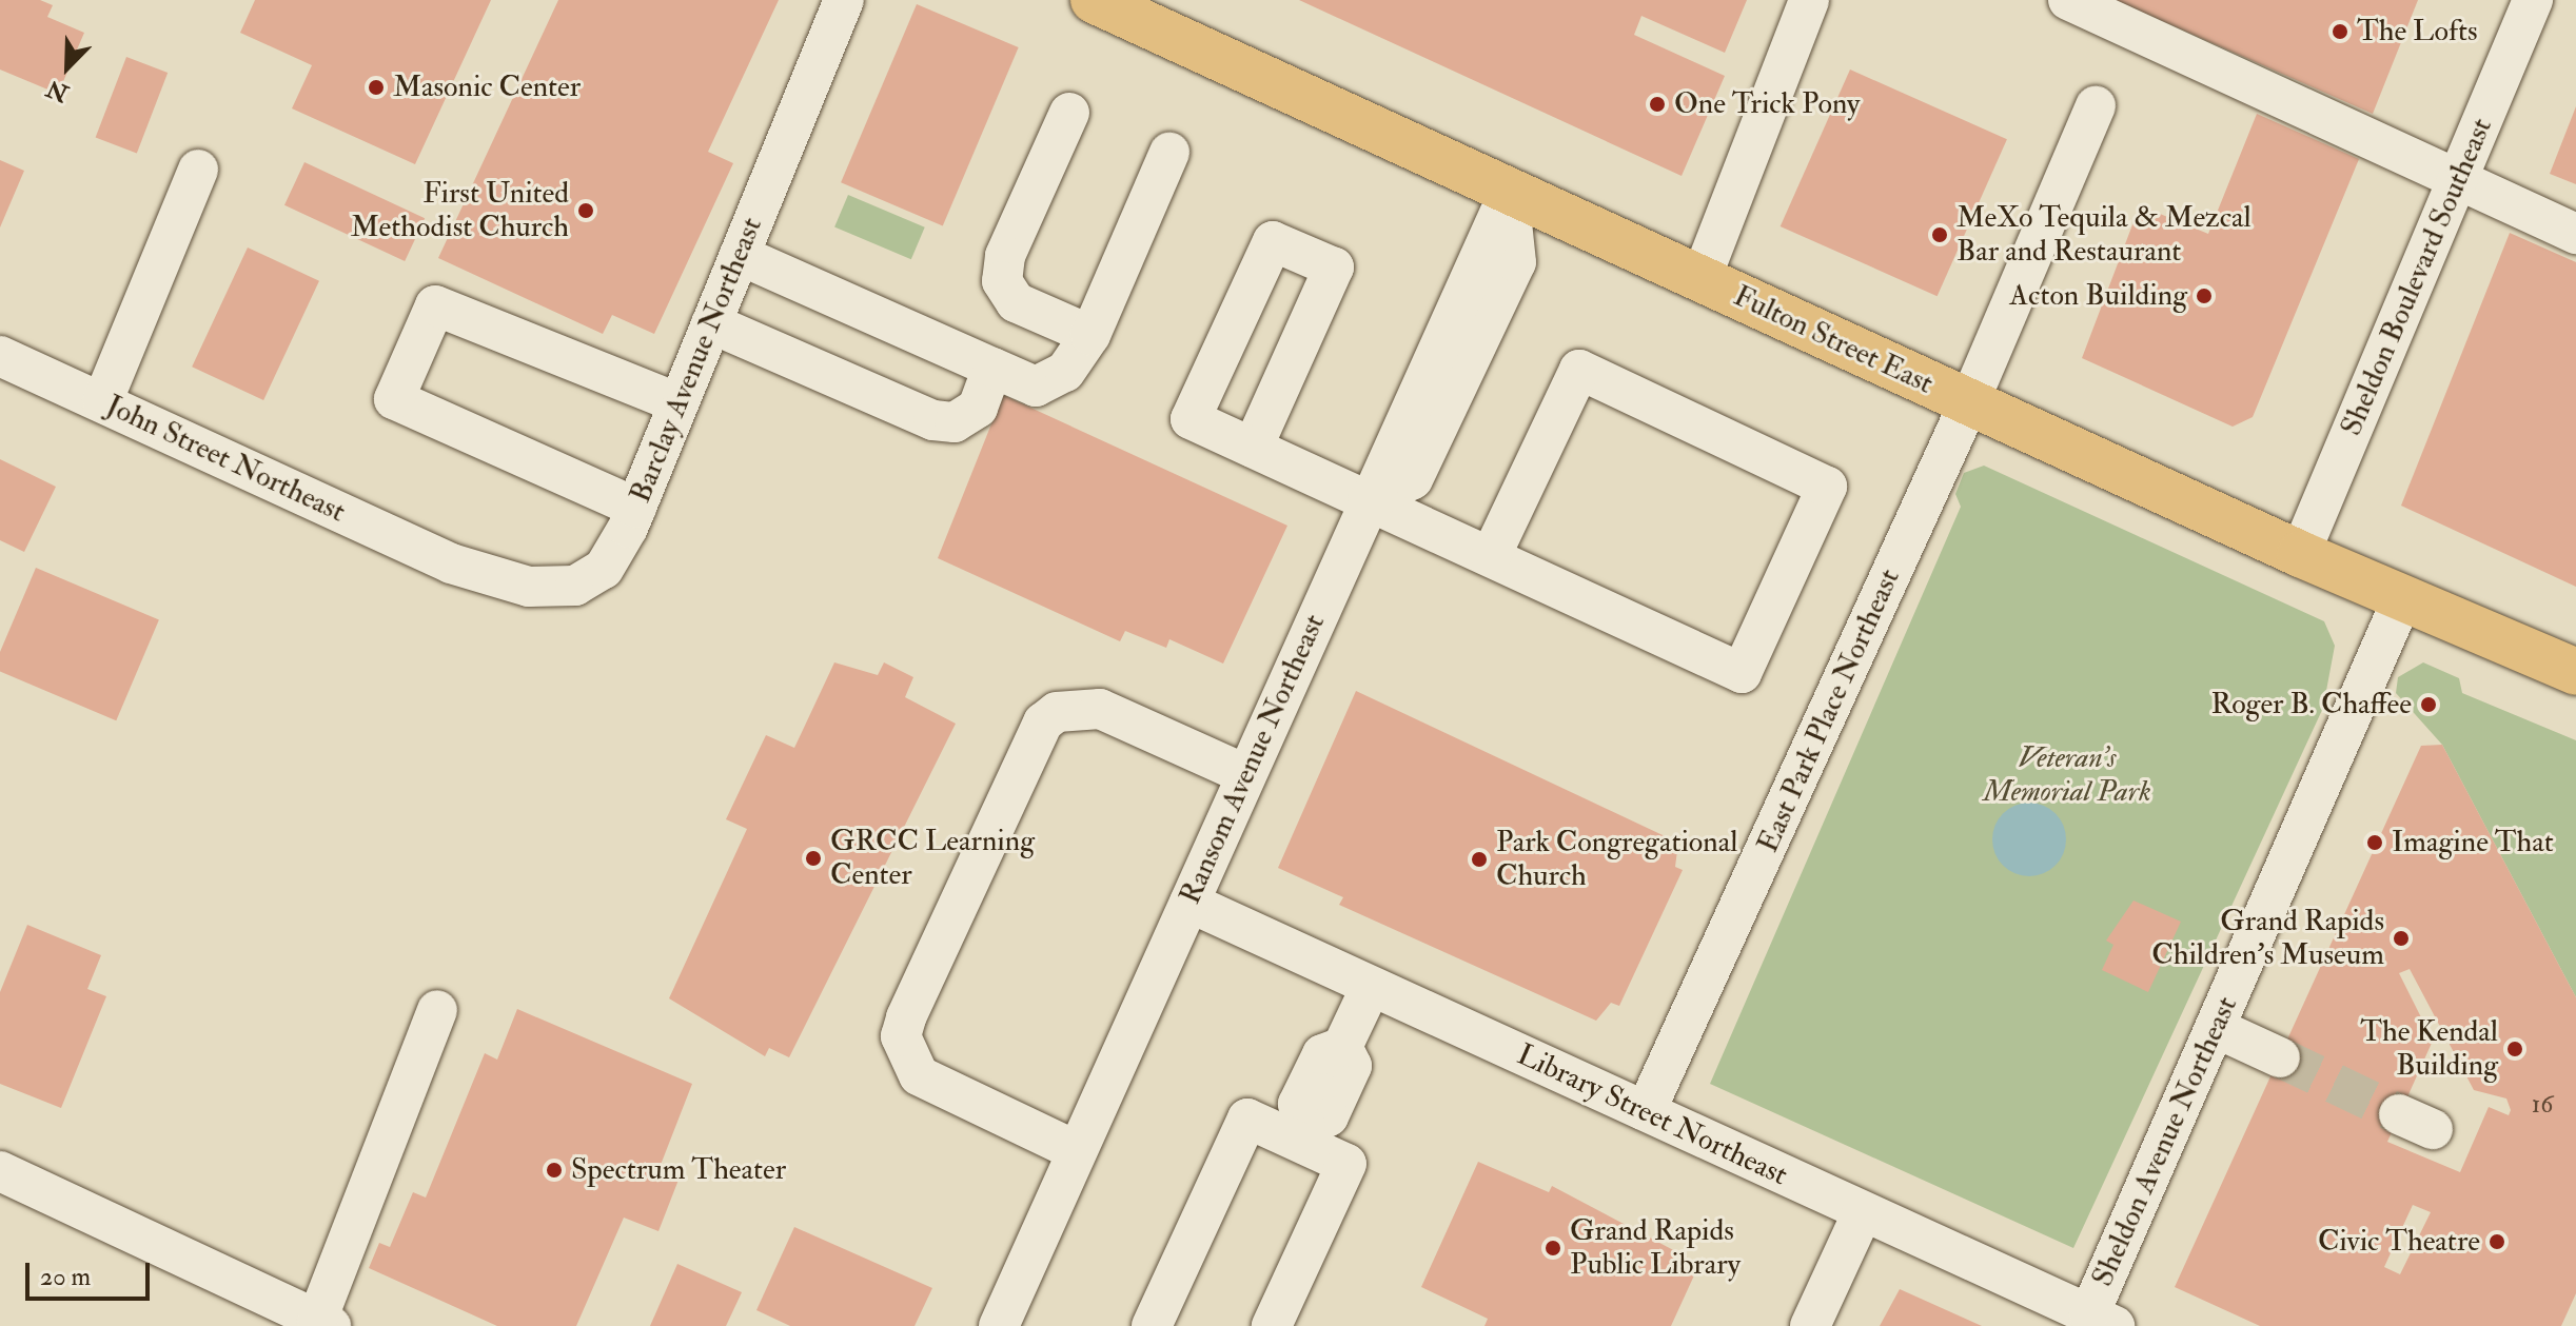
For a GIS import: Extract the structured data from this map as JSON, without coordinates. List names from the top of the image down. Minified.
{"streets":{"main road":["Fulton Street East"],"street":["Sheldon Boulevard Southeast","Barclay Avenue Northeast","John Street Northeast","East Park Place Northeast","Ransom Avenue Northeast","Library Street Northeast","Sheldon Avenue Northeast"]},"crossings":[["Sheldon Boulevard Southeast","Fulton Street East"],["Fulton Street East","East Park Place Northeast"],["Fulton Street East","Ransom Avenue Northeast"],["Fulton Street East","Sheldon Avenue Northeast"],["Barclay Avenue Northeast","John Street Northeast"],["East Park Place Northeast","Library Street Northeast"],["Ransom Avenue Northeast","Library Street Northeast"],["Library Street Northeast","Sheldon Avenue Northeast"]],"parks":["Veteran's Memorial Park"],"places":["The Lofts","Masonic Center","One Trick Pony","First United Methodist Church","MeXo Tequila & Mezcal Bar and Restaurant","Acton Building","Roger B. Chaffee","Imagine That","GRCC Learning Center","Park Congregational Church","Grand Rapids Children's Museum","The Kendal Building","Spectrum Theater","Civic Theatre","Grand Rapids Public Library"],"house_numbers":["16"],"scale_bar":"20 m","north":"bottom left"}
